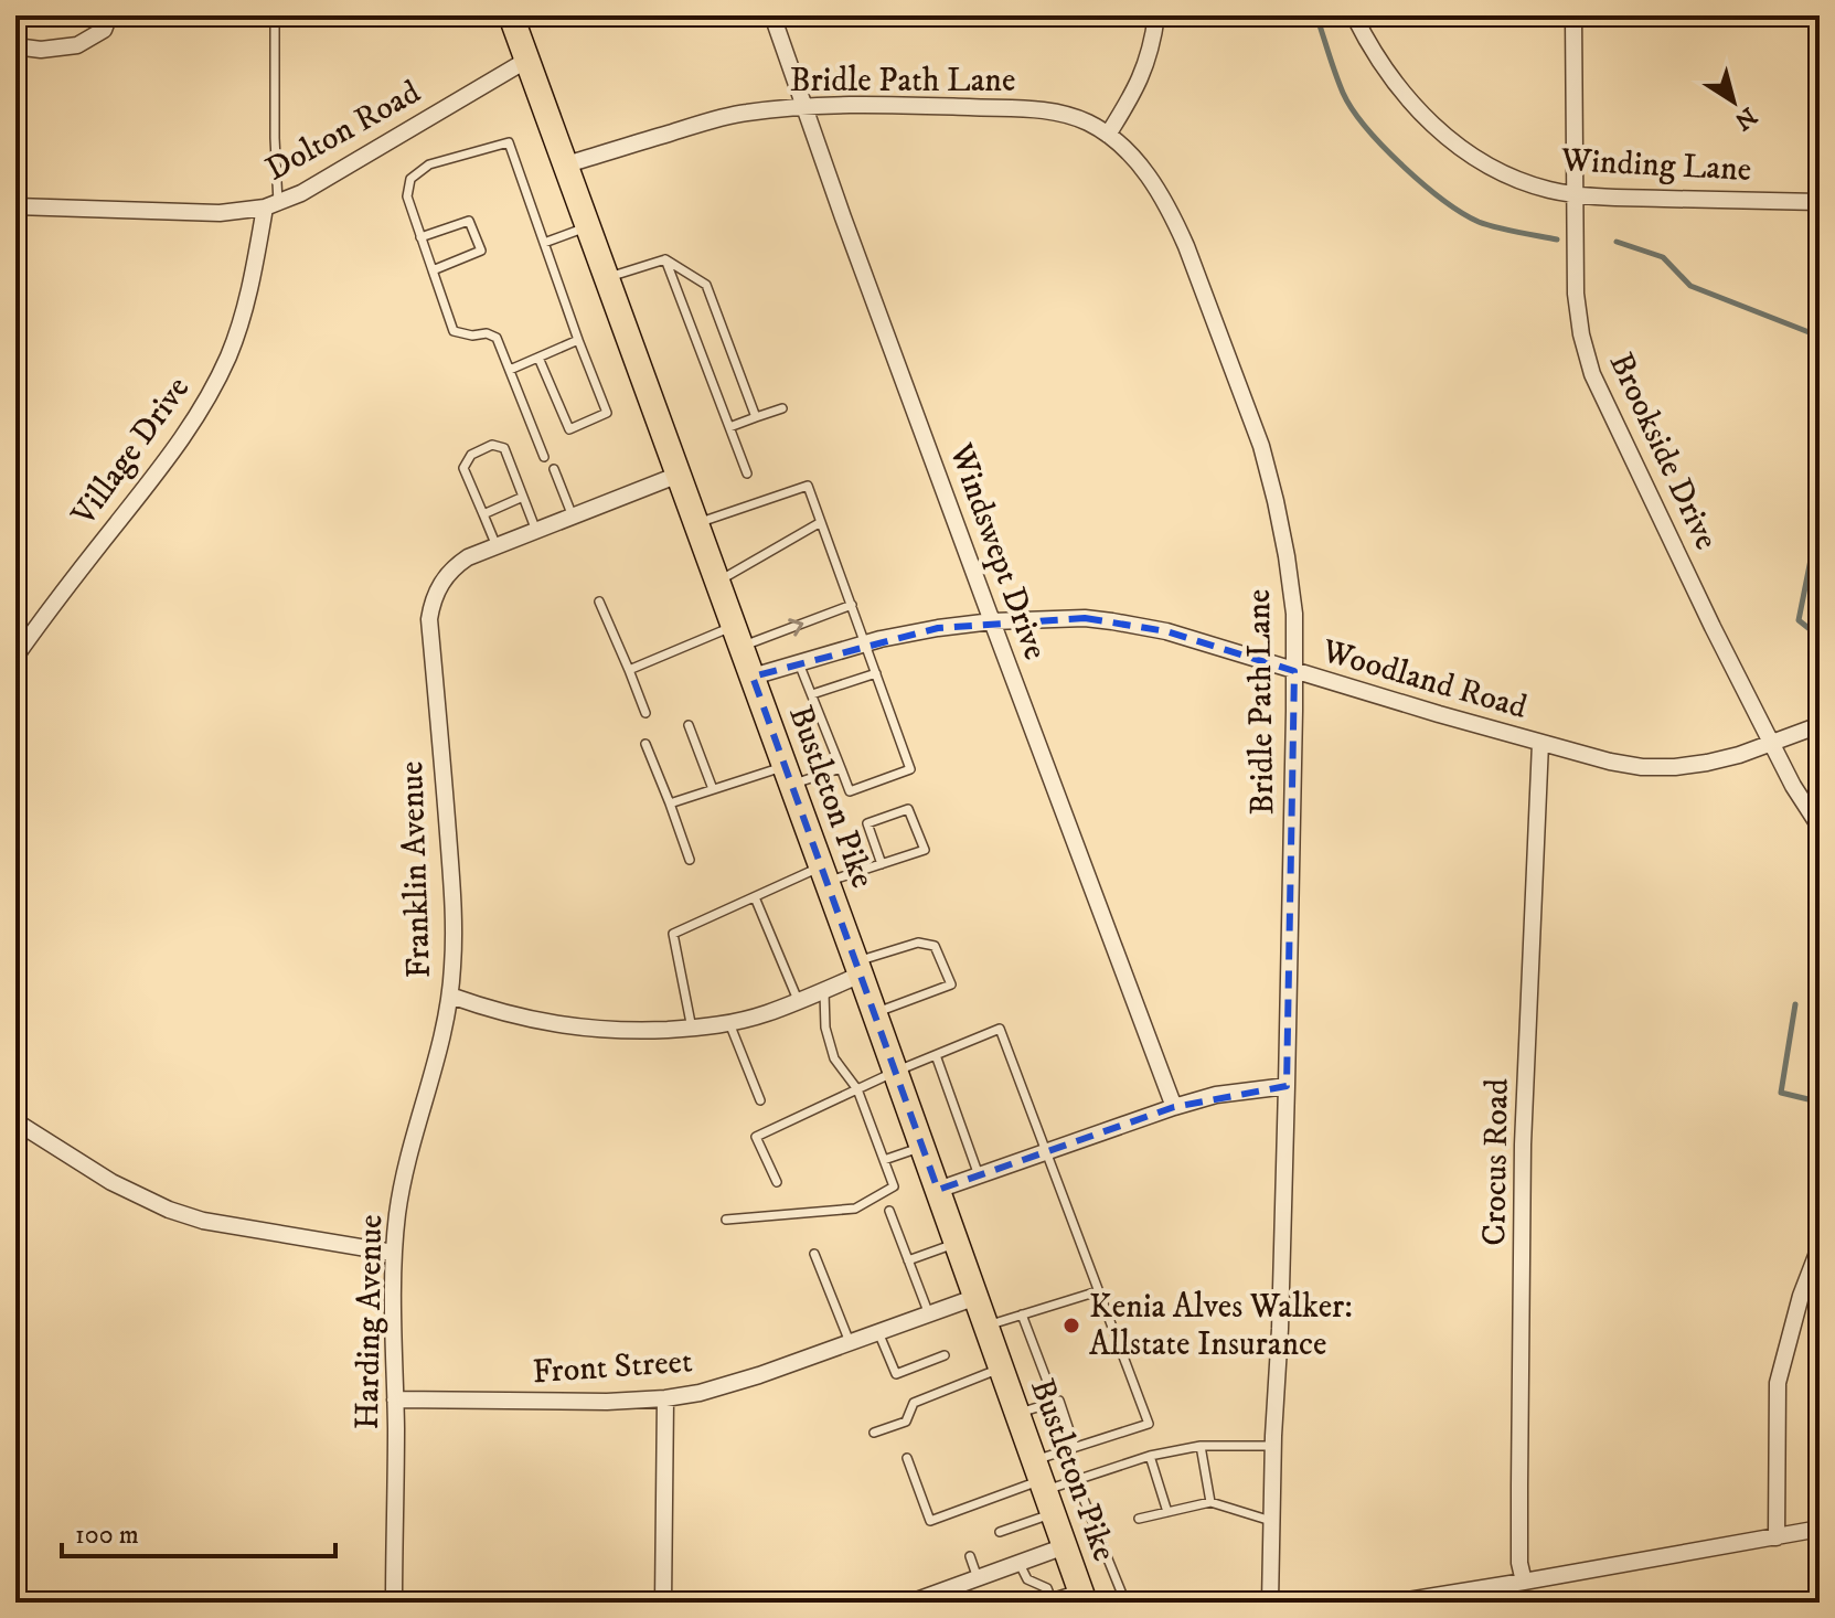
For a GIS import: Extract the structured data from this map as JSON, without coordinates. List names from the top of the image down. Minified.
{"streets":{"main road":["Bustleton Pike"],"street":["Bridle Path Lane","Dolton Road","Winding Lane","Village Drive","Brookside Drive","Windswept Drive","Woodland Road","Franklin Avenue","Crocus Road","Harding Avenue","Front Street"]},"crossings":[["Bridle Path Lane","Windswept Drive"],["Bridle Path Lane","Woodland Road"],["Bridle Path Lane","Bustleton Pike"],["Dolton Road","Village Drive"],["Dolton Road","Bustleton Pike"],["Winding Lane","Brookside Drive"],["Brookside Drive","Woodland Road"],["Windswept Drive","Woodland Road"],["Woodland Road","Bustleton Pike"],["Woodland Road","Crocus Road"],["Bustleton Pike","Franklin Avenue"],["Bustleton Pike","Front Street"],["Franklin Avenue","Harding Avenue"],["Harding Avenue","Front Street"]],"places":["Kenia Alves Walker: Allstate Insurance"],"scale_bar":"100 m","north":"bottom right"}
